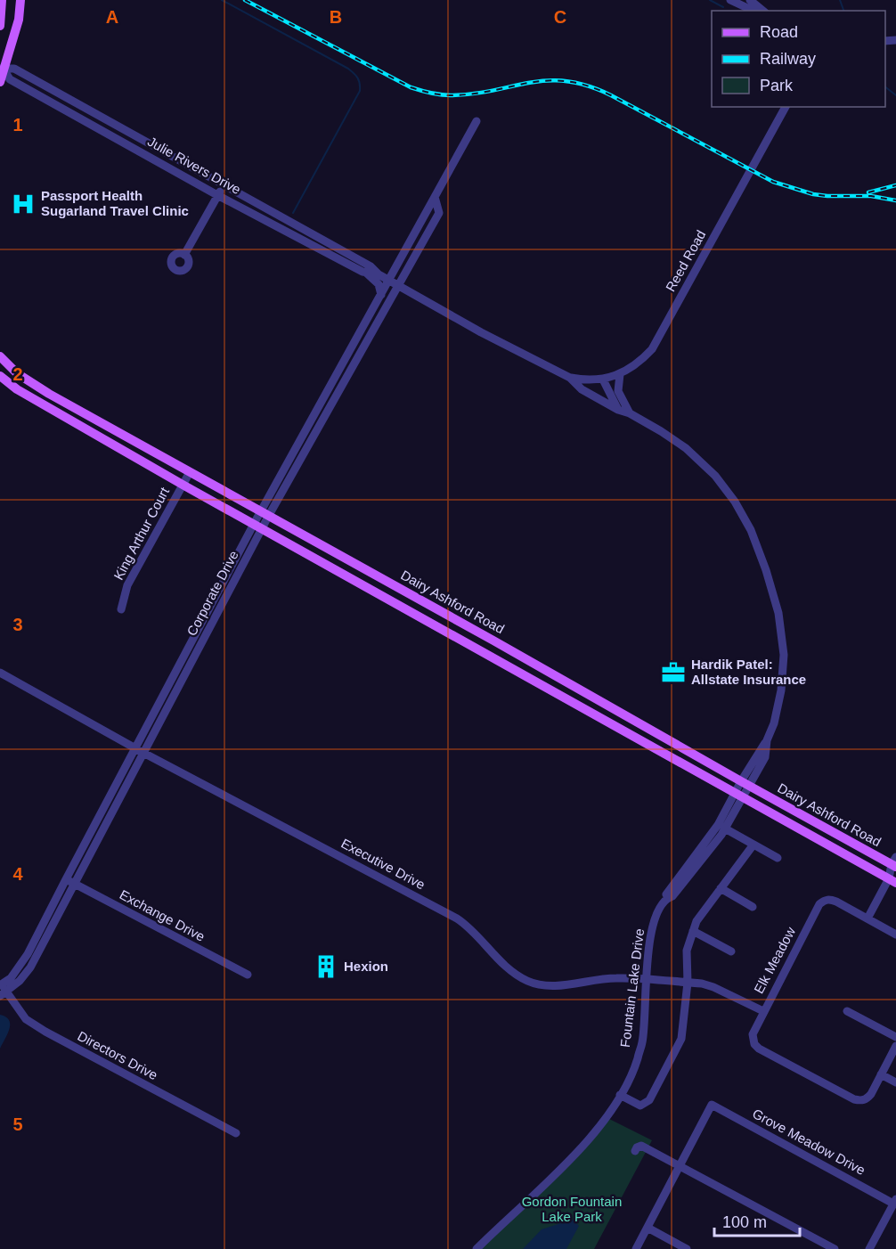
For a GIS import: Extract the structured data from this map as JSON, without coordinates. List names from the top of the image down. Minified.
{"streets":{"main road":["Dairy Ashford Road"],"street":["Julie Rivers Drive","Reed Road","King Arthur Court","Corporate Drive","Executive Drive","Exchange Drive","Elk Meadow","Fountain Lake Drive","Directors Drive","Grove Meadow Drive"]},"crossings":[["Julie Rivers Drive","Reed Road"],["Julie Rivers Drive","Corporate Drive"],["Julie Rivers Drive","Dairy Ashford Road"],["Julie Rivers Drive","Fountain Lake Drive"],["King Arthur Court","Dairy Ashford Road"],["Corporate Drive","Dairy Ashford Road"],["Corporate Drive","Executive Drive"],["Corporate Drive","Exchange Drive"],["Corporate Drive","Directors Drive"],["Dairy Ashford Road","Fountain Lake Drive"],["Executive Drive","Elk Meadow"],["Executive Drive","Fountain Lake Drive"]],"parks":["Gordon Fountain Lake Park"],"places":{"hospital":["Passport Health Sugarland Travel Clinic"],"office":["Hardik Patel: Allstate Insurance"],"building":["Hexion"]},"legend":["Road","Railway","Park"],"scale_bar":"100 m","grid":{"columns":["A","B","C"],"rows":["1","2","3","4","5"]}}
